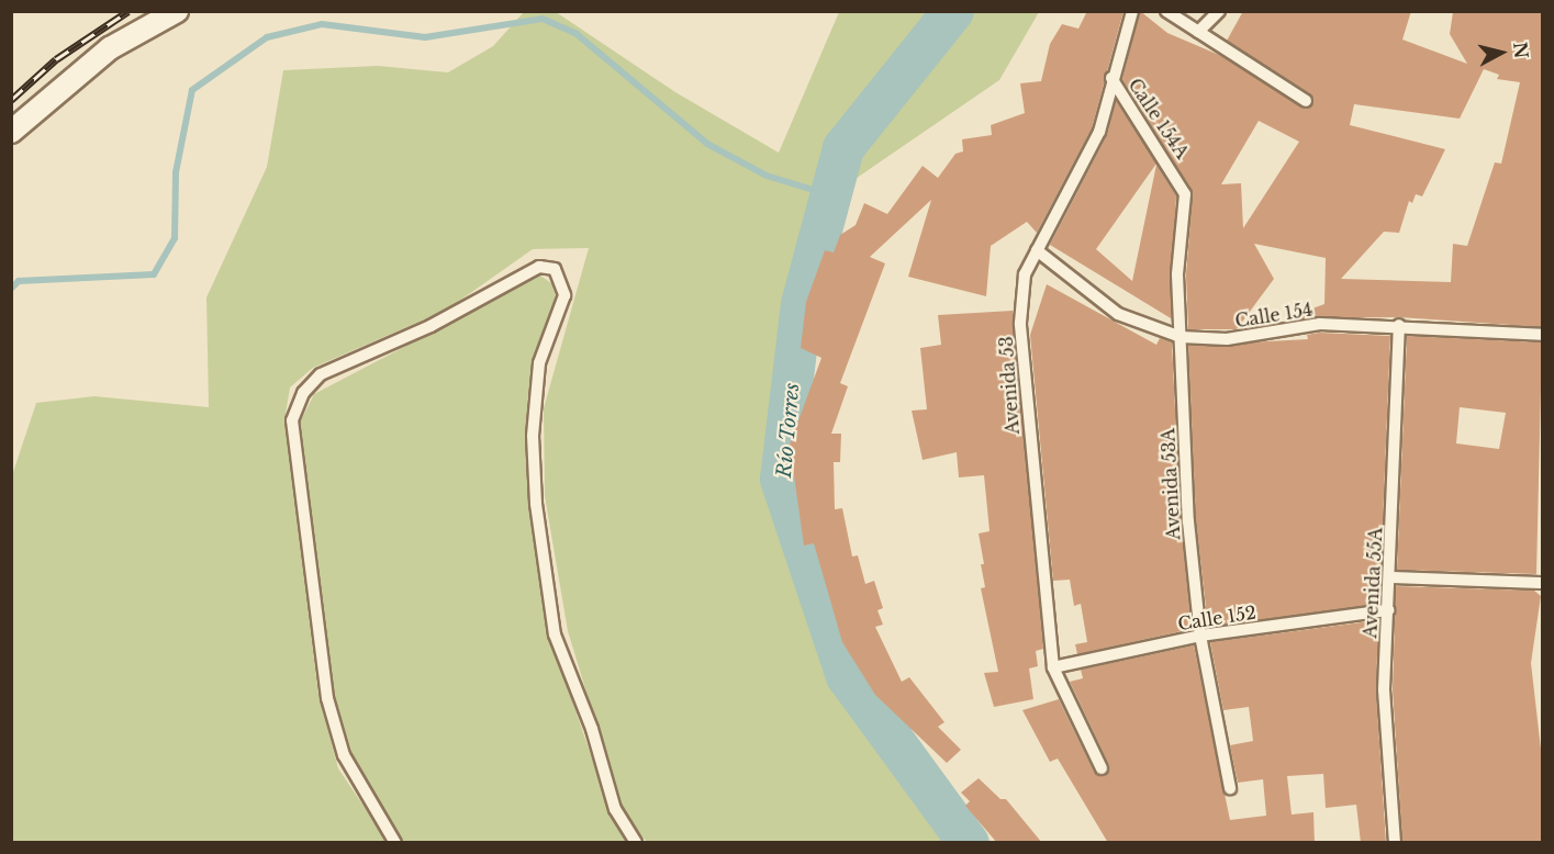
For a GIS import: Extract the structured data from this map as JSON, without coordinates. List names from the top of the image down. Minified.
{"streets":{"lane":["Calle 154A","Calle 154","Avenida 53","Avenida 53A","Avenida 55A","Calle 152"]},"crossings":[["Calle 154A","Avenida 53"],["Calle 154A","Avenida 53A"],["Calle 154","Avenida 53"],["Calle 154","Avenida 53A"],["Calle 154","Avenida 55A"],["Avenida 53","Calle 152"],["Avenida 53A","Calle 152"],["Avenida 55A","Calle 152"]],"water":["Río Torres"],"north":"right"}
